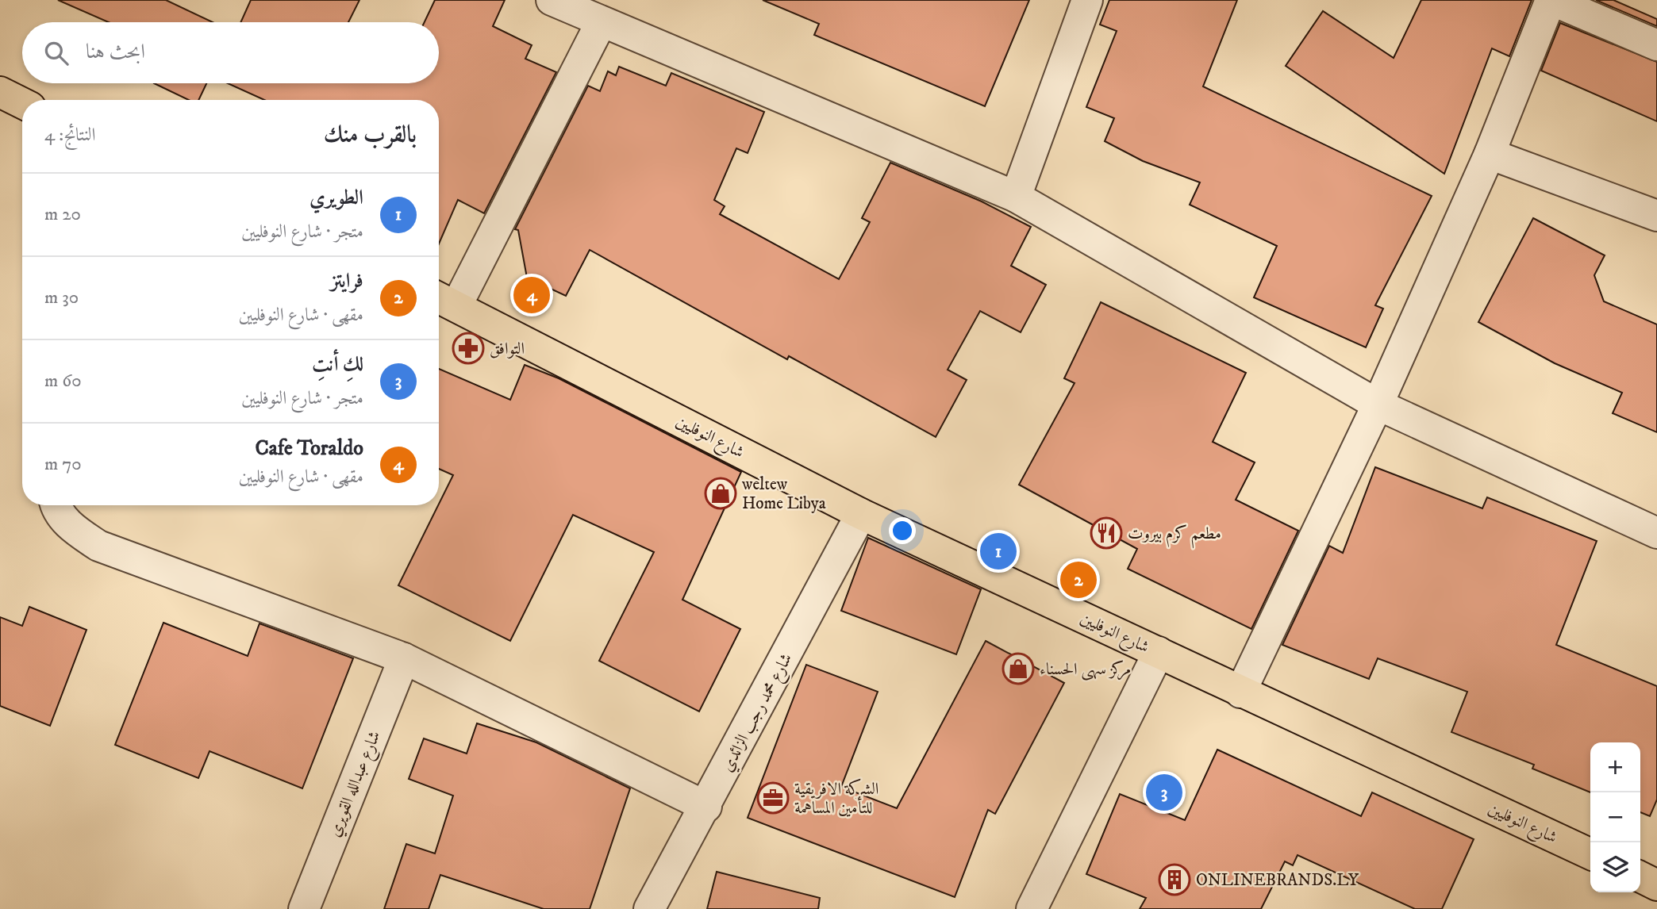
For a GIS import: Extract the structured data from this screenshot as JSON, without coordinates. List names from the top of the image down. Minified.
{"streets":{"main road":["شارع النوفليين"],"street":["شارع محمد رجب الزائدي","شارع عبدالله القويري"]},"crossings":[["شارع النوفليين","شارع محمد رجب الزائدي"]],"places":{"pharmacy":["التوافق"],"shop":["weltew Home Libya","مركز سهى الحسناء"],"restaurant":["مطعم كرم بيروت"],"office":["الشركة الافريقية للتأمين المساهمة"],"building":["ONLINEBRANDS.LY"]},"page":{"search":"ابحث هنا","heading":["بالقرب منك","النتائج: 4"],"list":[{"mark":"1","name":"الطويري","note":"متجر · شارع النوفليين","value":"20 m"},{"mark":"2","name":"فرايتز","note":"مقهى · شارع النوفليين","value":"30 m"},{"mark":"3","name":"لكِ أنتِ","note":"متجر · شارع النوفليين","value":"60 m"},{"mark":"4","name":"Cafe Toraldo","note":"مقهى · شارع النوفليين","value":"70 m"}],"pins":["4","1","2","3"],"map_buttons":["+","−"]}}
